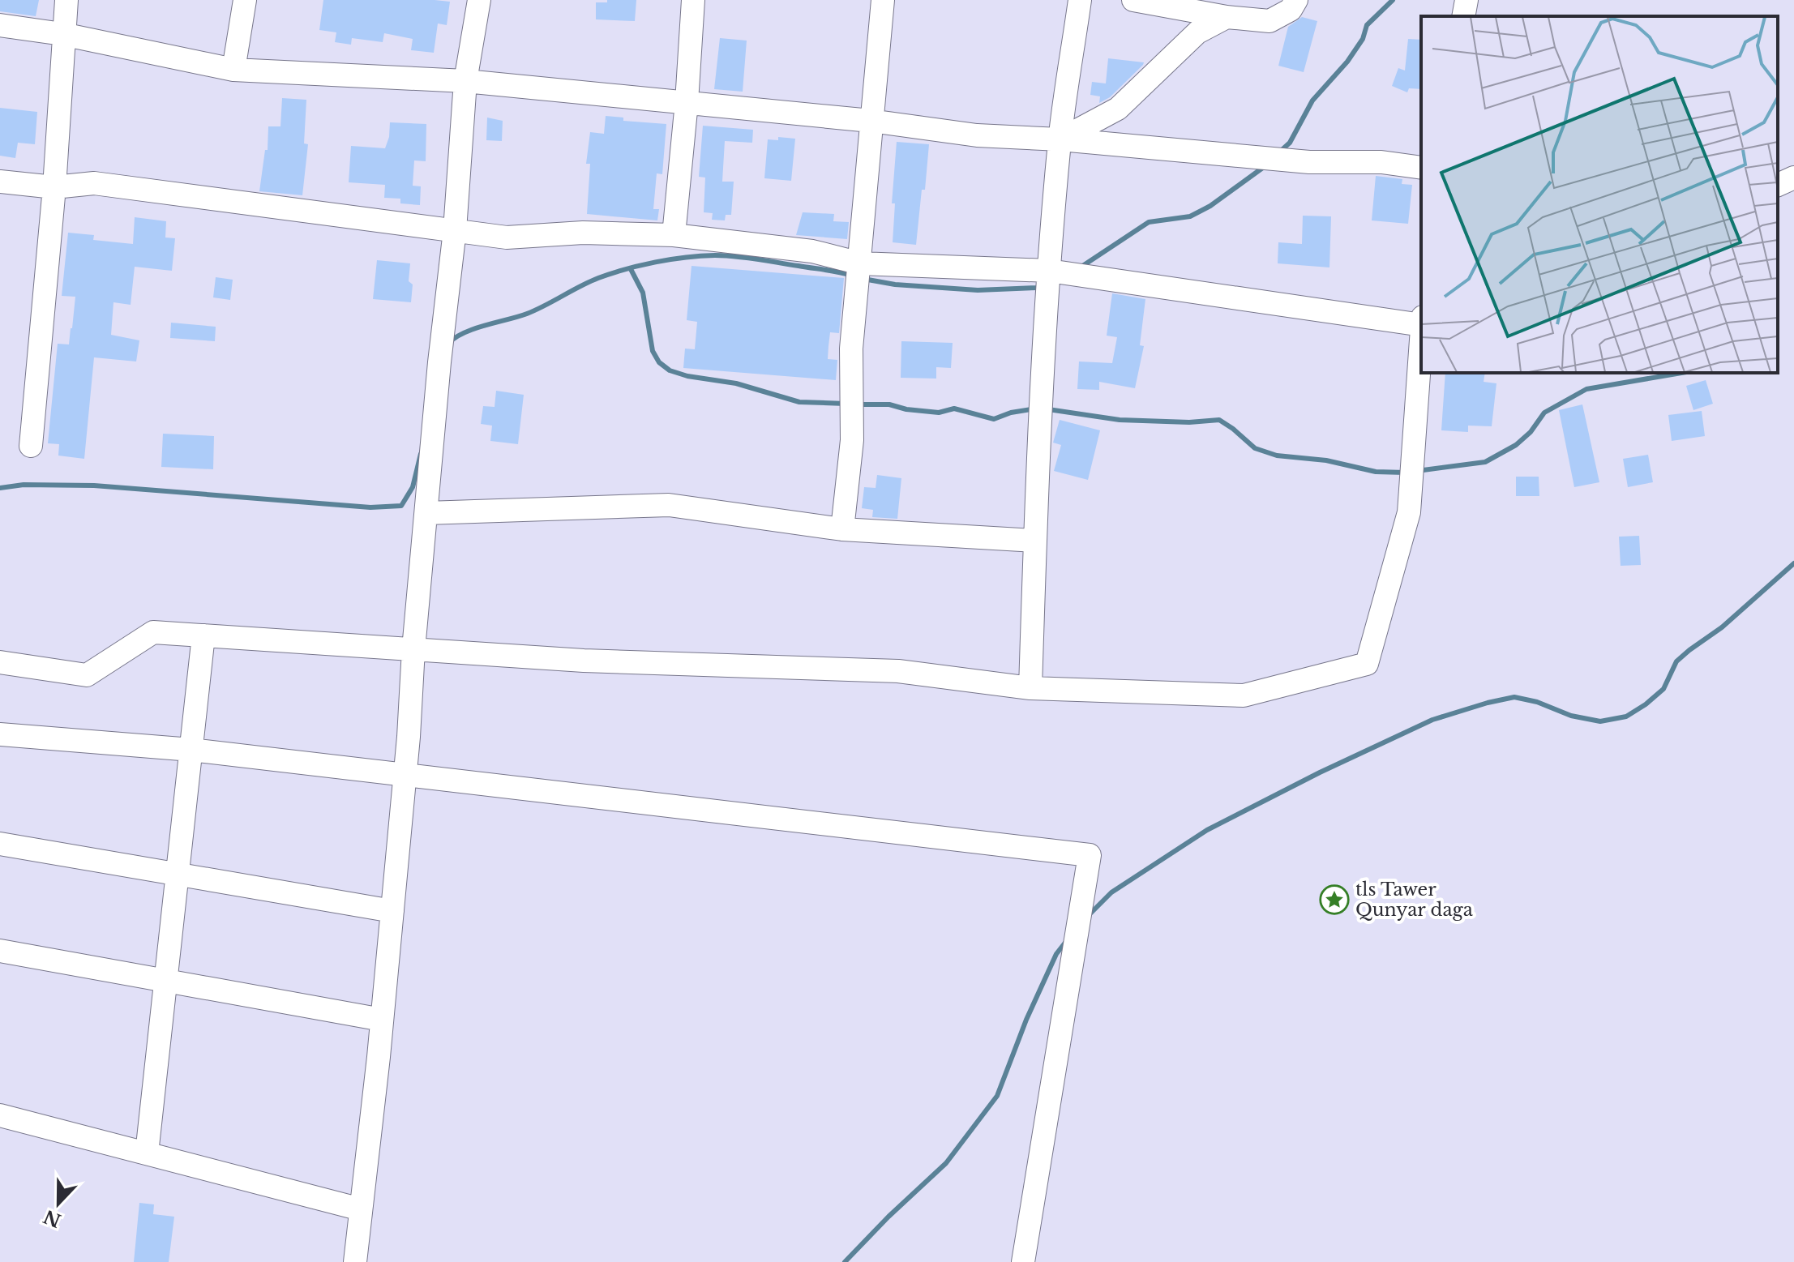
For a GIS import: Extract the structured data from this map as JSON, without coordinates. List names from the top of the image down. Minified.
{"places":{"place":["tls Tawer Qunyar daga"]},"north":"bottom"}
